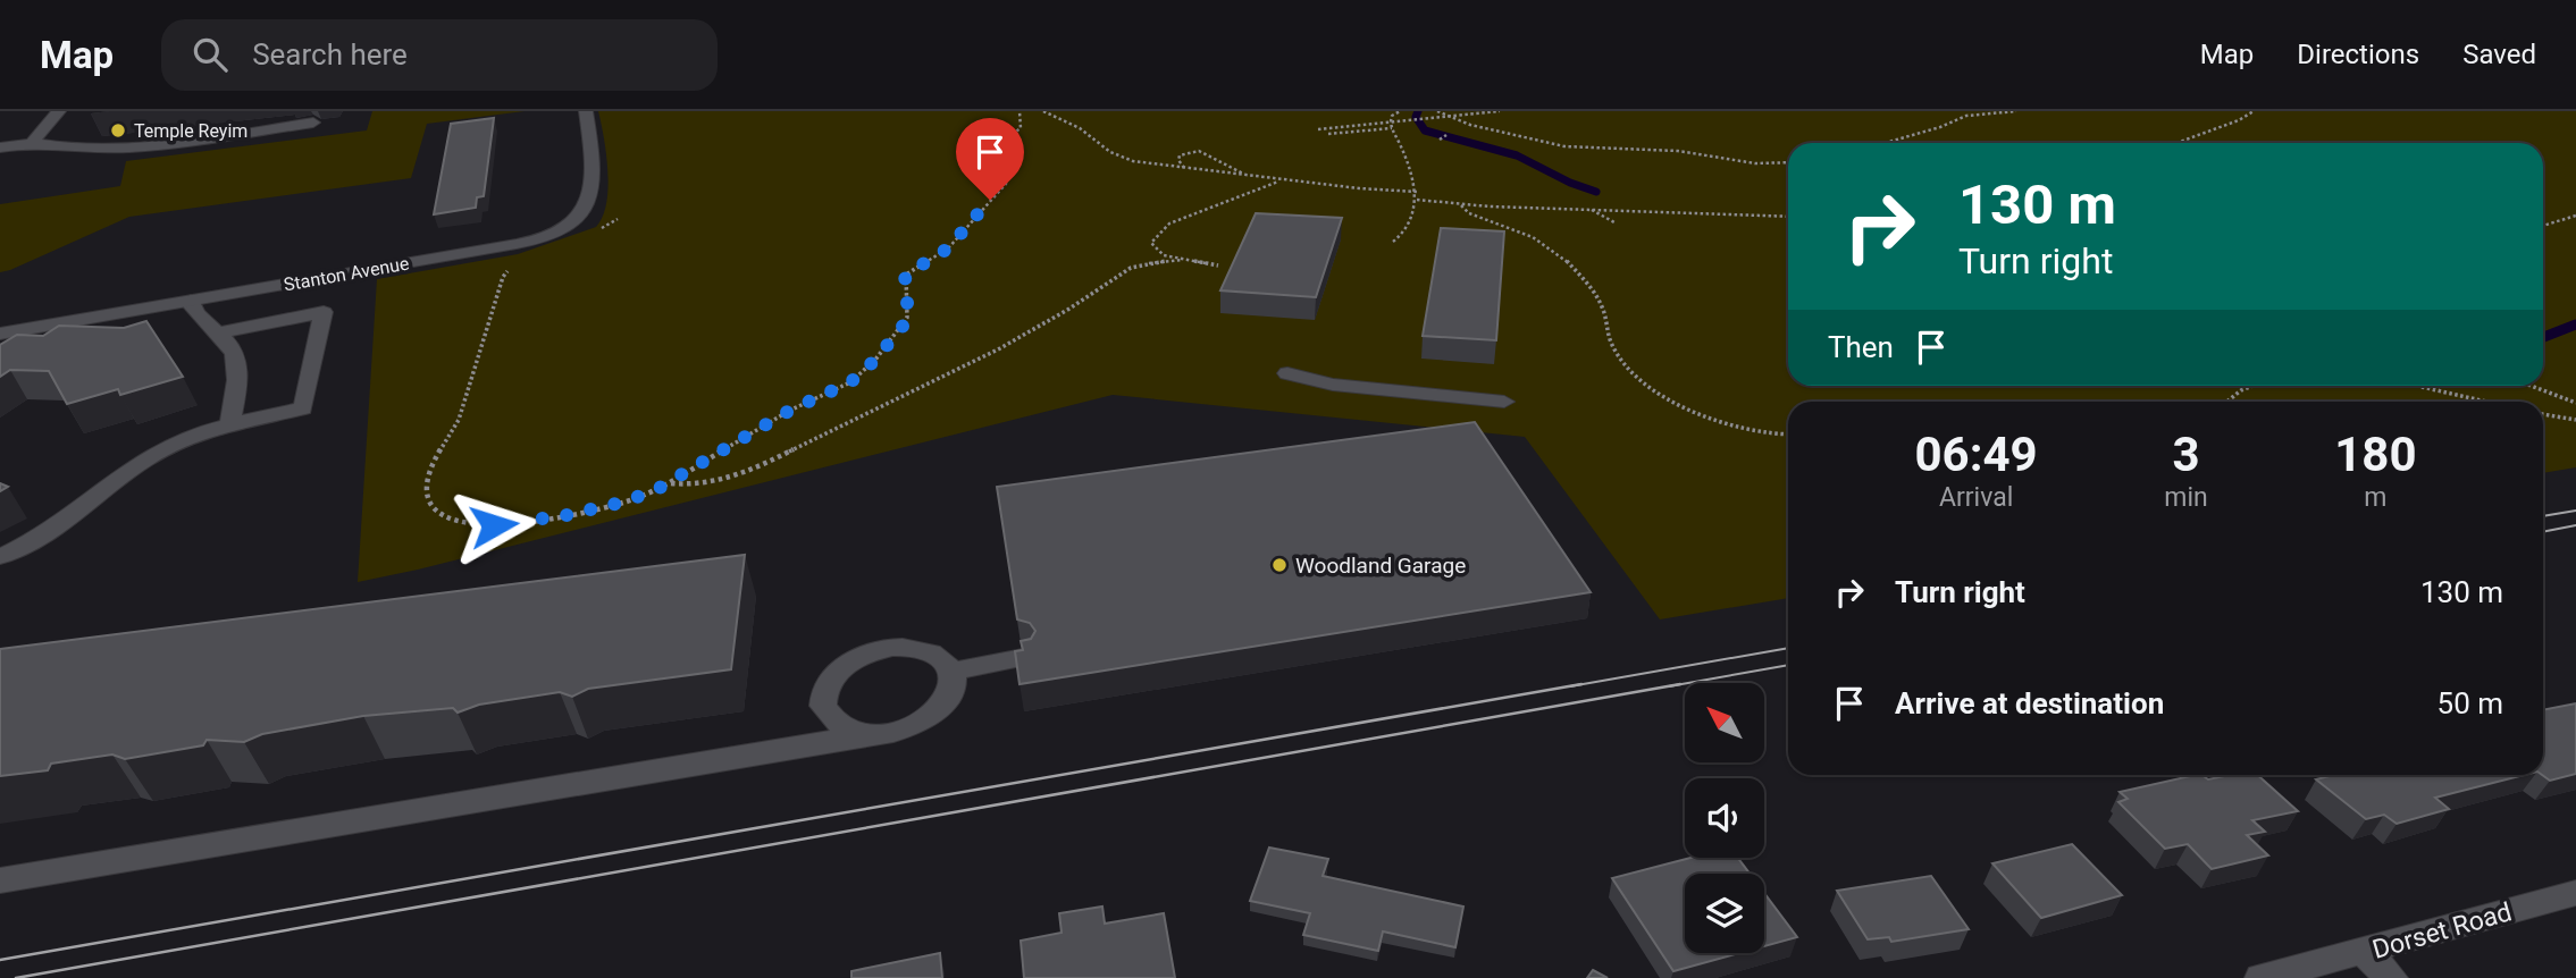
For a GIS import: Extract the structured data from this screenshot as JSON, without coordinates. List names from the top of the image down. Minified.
{"streets":{"street":["Stanton Avenue","Dorset Road"]},"places":["Temple Reyim","Woodland Garage"],"north":"top left","page":{"header":"Map","search":"Search here","nav":["Map","Directions","Saved"],"turn":["130 m","Turn right"],"then":"Then","eta":["06:49","Arrival","3","min","180","m"],"list":[{"name":"Turn right","value":"130 m"},{"name":"Arrive at destination","value":"50 m"}]}}
